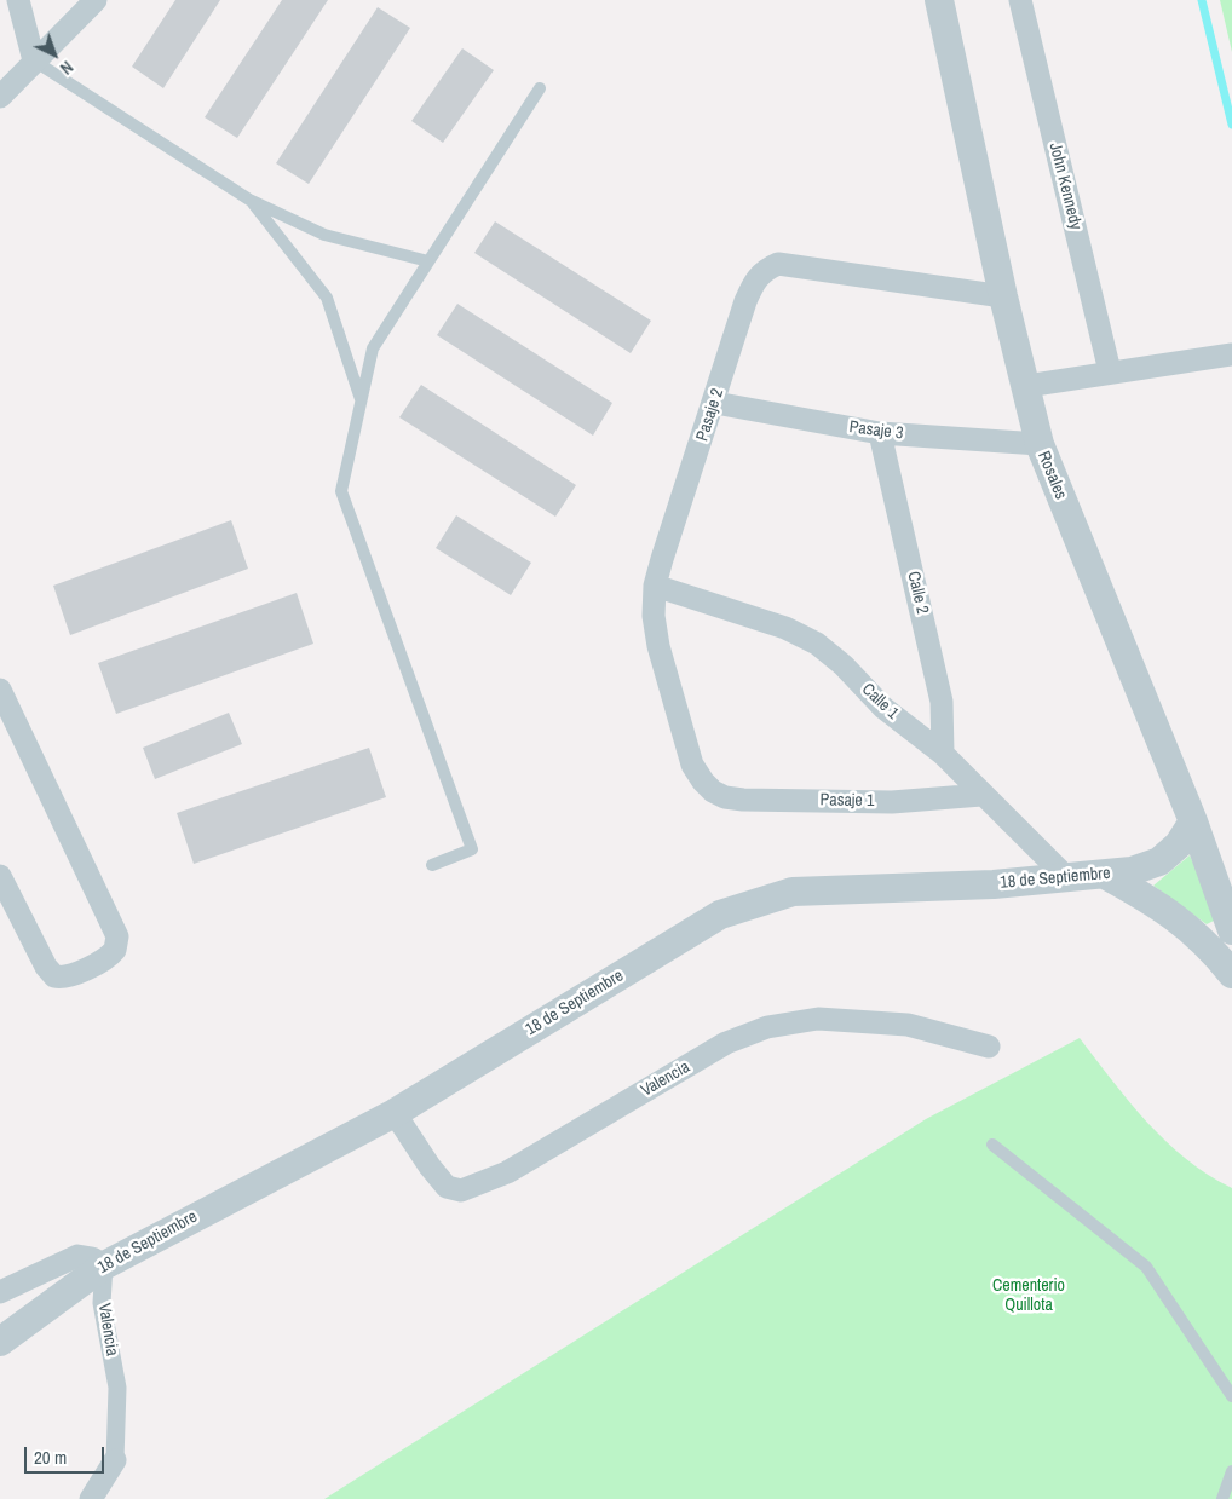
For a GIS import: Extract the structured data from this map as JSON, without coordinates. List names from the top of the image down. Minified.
{"streets":{"street":["John Kennedy","Pasaje 2","Pasaje 3","Rosales","Calle 2","Calle 1","Pasaje 1","18 de Septiembre","Valencia"]},"crossings":[["Pasaje 2","Pasaje 3"],["Pasaje 2","Rosales"],["Pasaje 2","Calle 1"],["Pasaje 2","Pasaje 1"],["Pasaje 3","Rosales"],["Pasaje 3","Calle 2"],["Rosales","18 de Septiembre"],["Calle 2","Calle 1"],["Calle 1","Pasaje 1"],["Calle 1","18 de Septiembre"],["18 de Septiembre","Valencia"]],"parks":["Cementerio Quillota"],"scale_bar":"20 m","north":"bottom right"}
